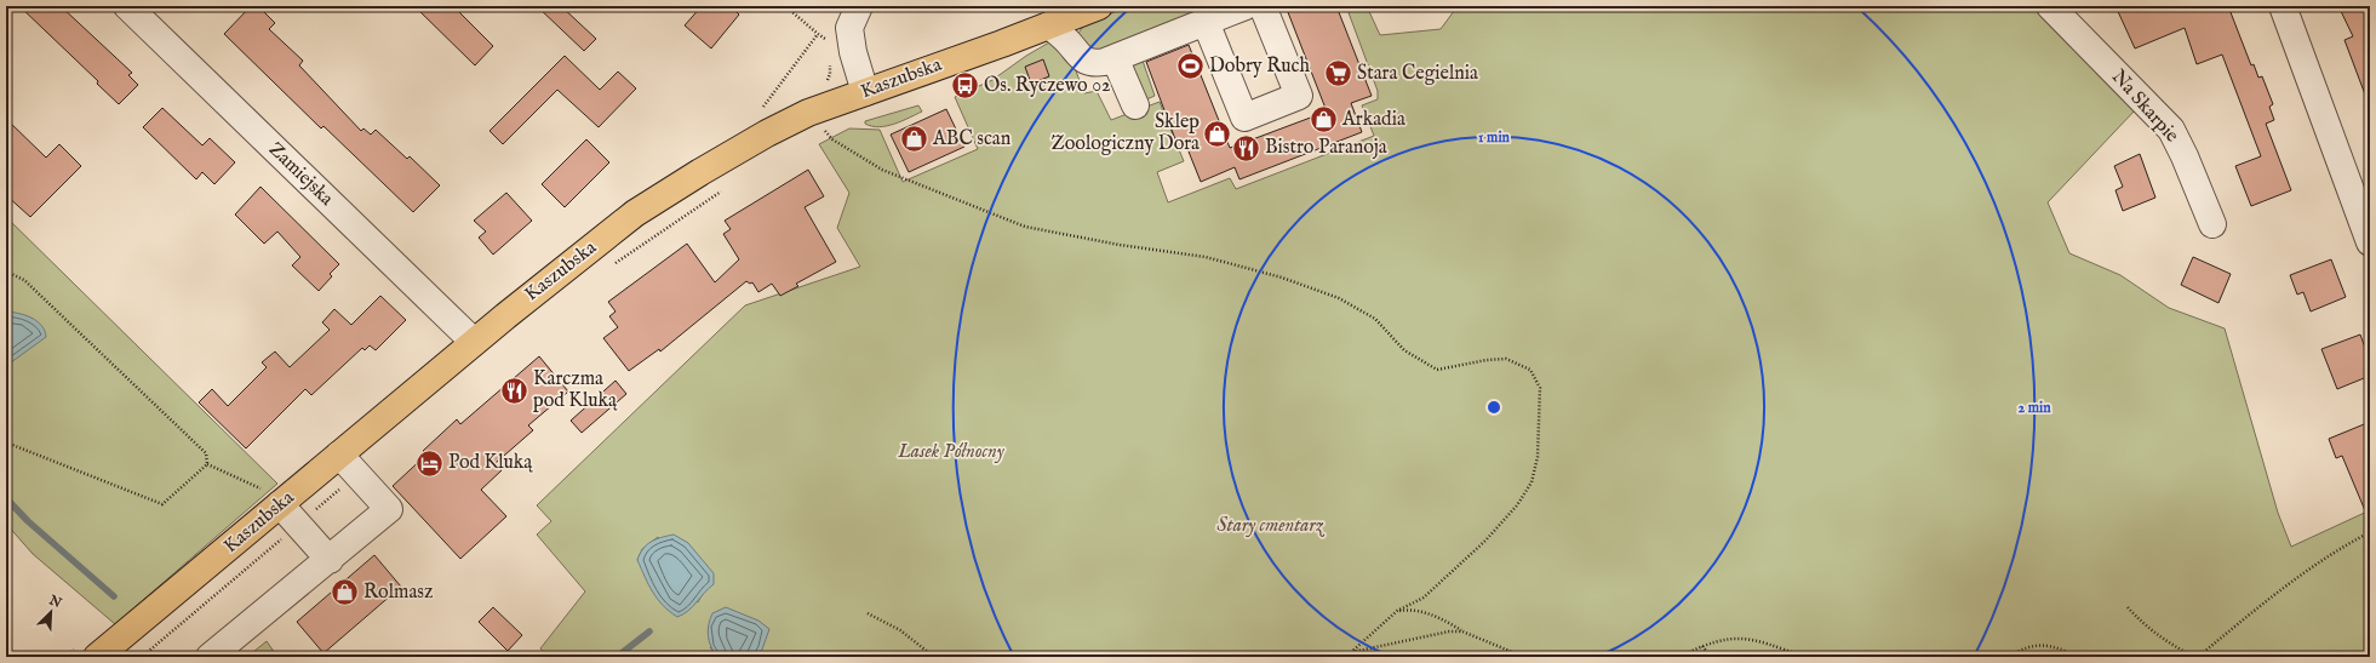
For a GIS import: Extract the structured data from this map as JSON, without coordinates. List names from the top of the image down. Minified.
{"streets":{"main road":["Kaszubska"],"street":["Na Skarpie","Zamiejska"]},"crossings":[["Kaszubska","Zamiejska"]],"parks":["Lasek Północny","Stary cmentarz"],"places":{"sports":["Dobry Ruch"],"supermarket":["Stara Cegielnia"],"bus stop":["Os. Ryczewo 02"],"shop":["Arkadia","Sklep Zoologiczny Dora","ABC scan","Rolmasz"],"restaurant":["Bistro Paranoja","Karczma pod Kluką"],"hotel":["Pod Kluką"]},"north":"top right","rings":["1 min","2 min"]}
